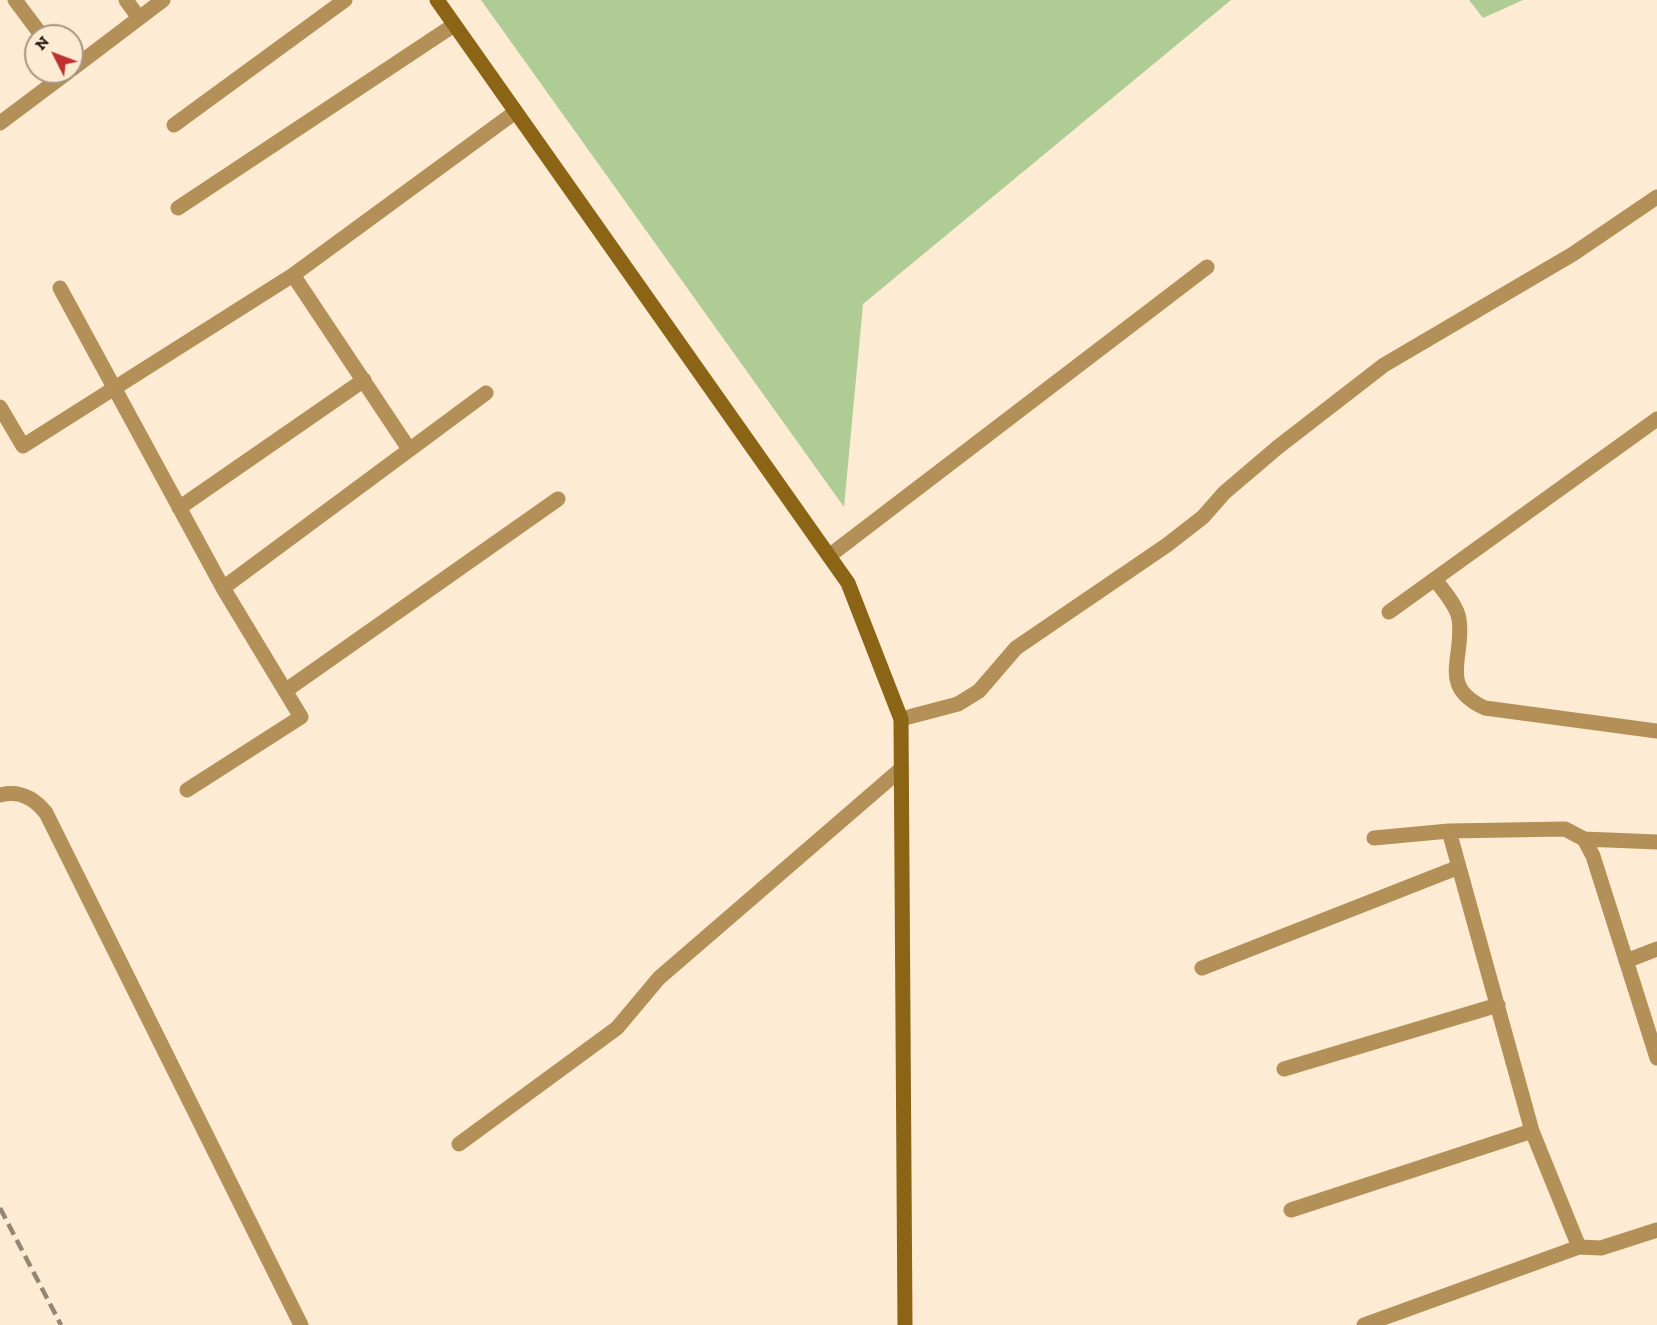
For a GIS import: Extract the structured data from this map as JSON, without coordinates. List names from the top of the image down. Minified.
{"north":"top left"}
